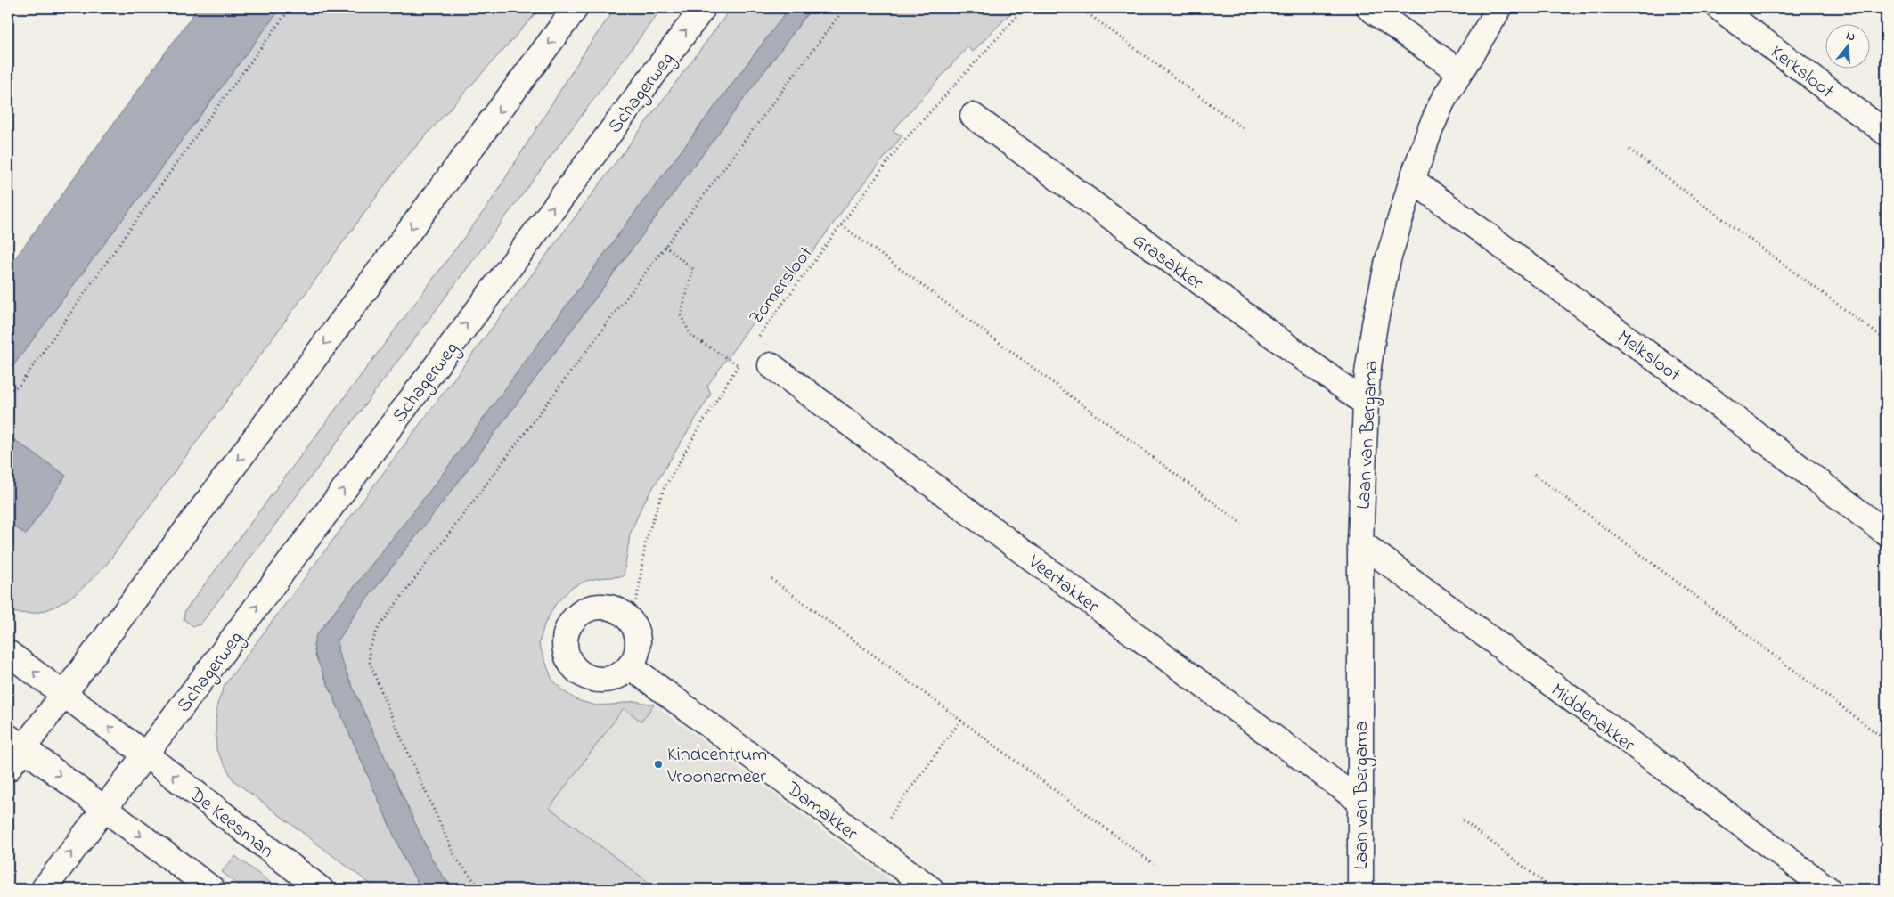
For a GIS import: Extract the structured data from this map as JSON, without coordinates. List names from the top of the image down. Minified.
{"streets":{"street":["Kerksloot","Schagerweg","Grasakker","Melksloot","Laan van Bergama","Veertakker","Middenakker","Damakker","De Keesman"],"path":["Zomersloot"]},"crossings":[["Schagerweg","De Keesman"],["Grasakker","Laan van Bergama"],["Melksloot","Laan van Bergama"],["Laan van Bergama","Veertakker"],["Laan van Bergama","Middenakker"]],"places":["Kindcentrum Vroonermeer"],"north":"top"}
